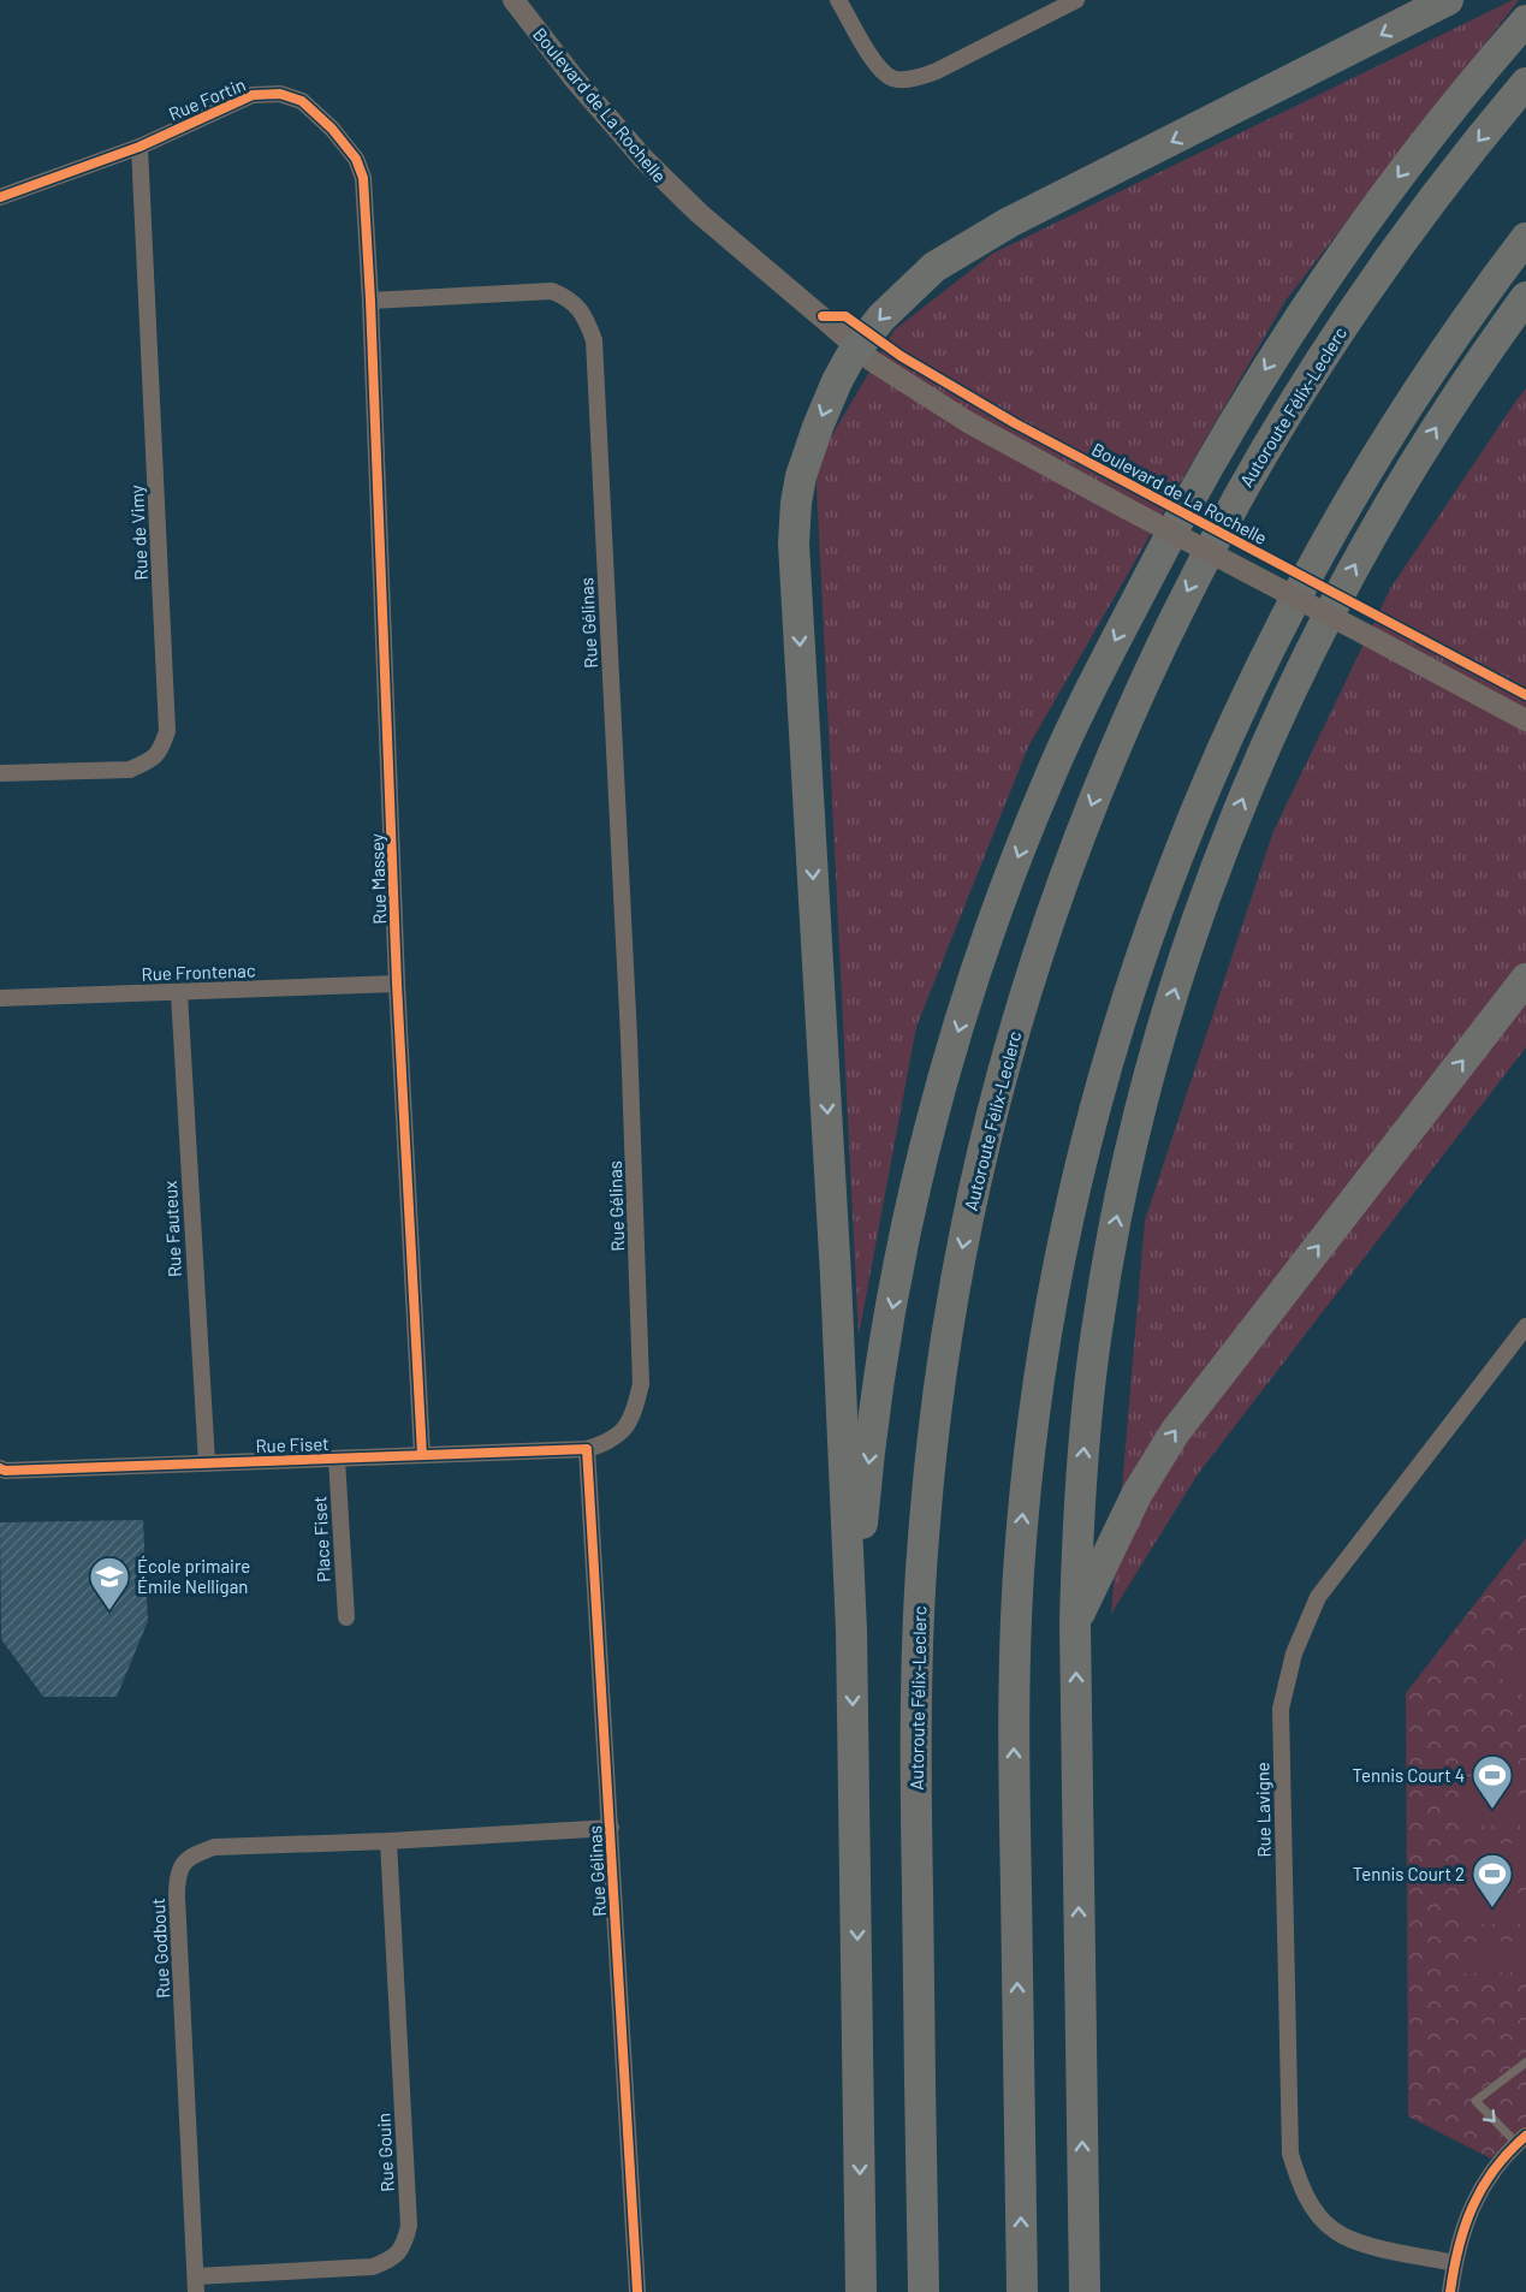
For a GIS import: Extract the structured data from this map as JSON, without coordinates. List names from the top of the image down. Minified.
{"streets":{"highway":["Autoroute Félix-Leclerc"],"street":["Rue Fortin","Boulevard de La Rochelle","Rue de Vimy","Rue Gélinas","Rue Massey","Rue Frontenac","Rue Fauteux","Rue Fiset","Place Fiset","Rue Lavigne","Rue Godbout","Rue Gouin"]},"crossings":[["Rue Fortin","Rue de Vimy"],["Rue Fortin","Rue Gélinas"],["Rue Fortin","Rue Massey"],["Rue Gélinas","Rue Massey"],["Rue Gélinas","Rue Fiset"],["Rue Gélinas","Rue Godbout"],["Rue Massey","Rue Frontenac"],["Rue Massey","Rue Fiset"],["Rue Frontenac","Rue Fauteux"],["Rue Fauteux","Rue Fiset"],["Rue Fiset","Place Fiset"],["Rue Godbout","Rue Gouin"]],"places":{"school or university":["École primaire Émile Nelligan"],"sports":["Tennis Court 4","Tennis Court 2"]}}
